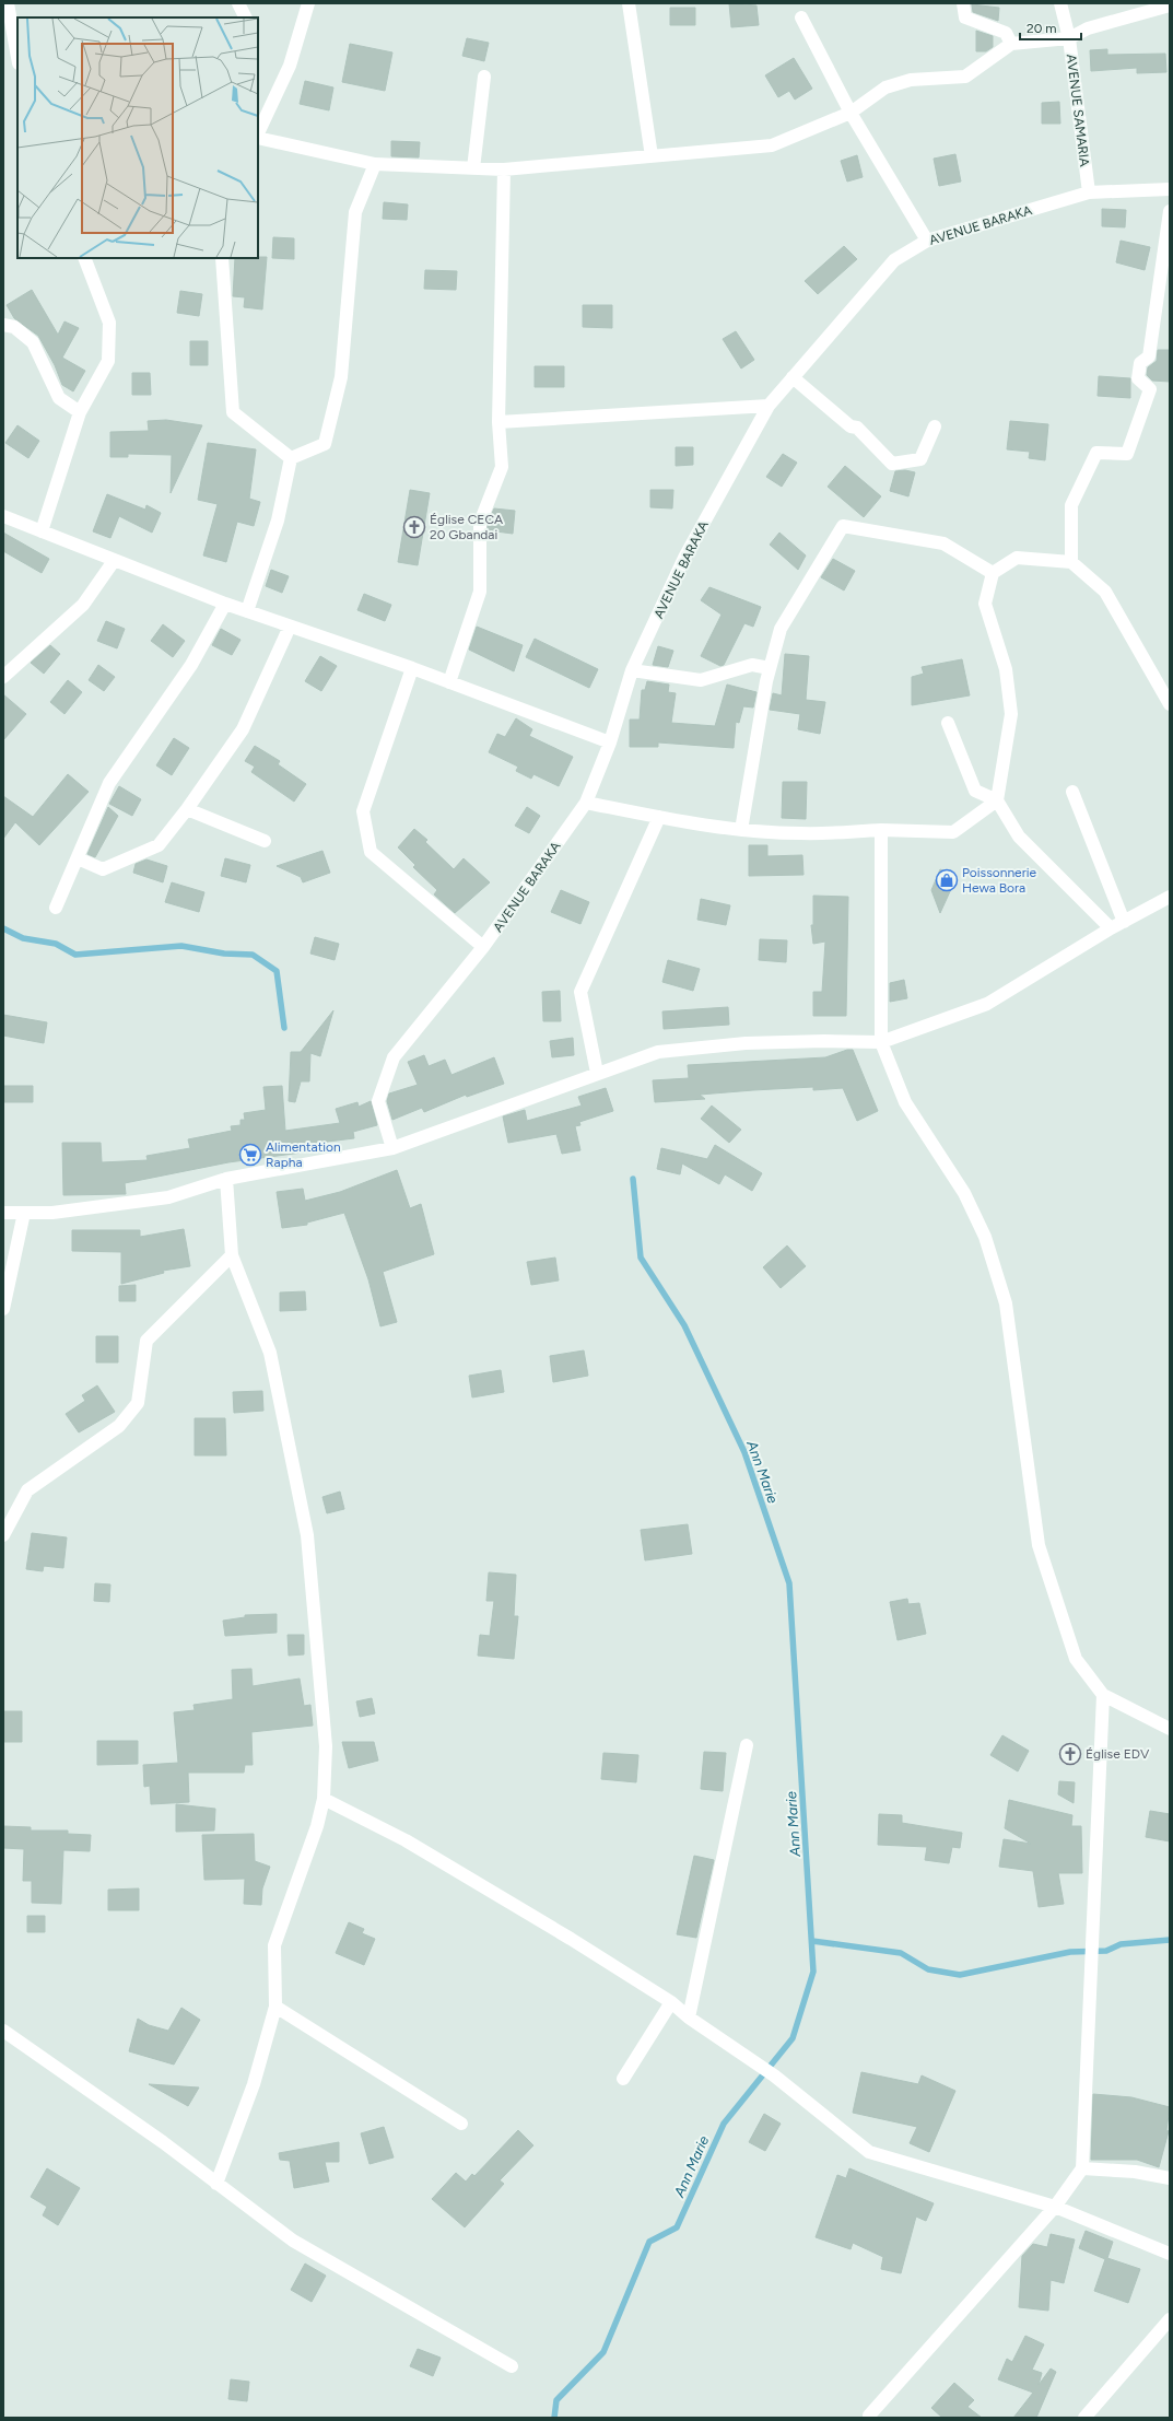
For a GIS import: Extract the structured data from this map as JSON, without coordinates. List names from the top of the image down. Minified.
{"streets":{"street":["AVENUE SAMARIA","AVENUE BARAKA"]},"crossings":[["AVENUE SAMARIA","AVENUE BARAKA"]],"water":["Ann Marie"],"places":{"church":["Église CECA 20 Gbandai","Église EDV"],"shop":["Poissonnerie Hewa Bora"],"supermarket":["Alimentation Rapha"]},"scale_bar":"20 m"}
